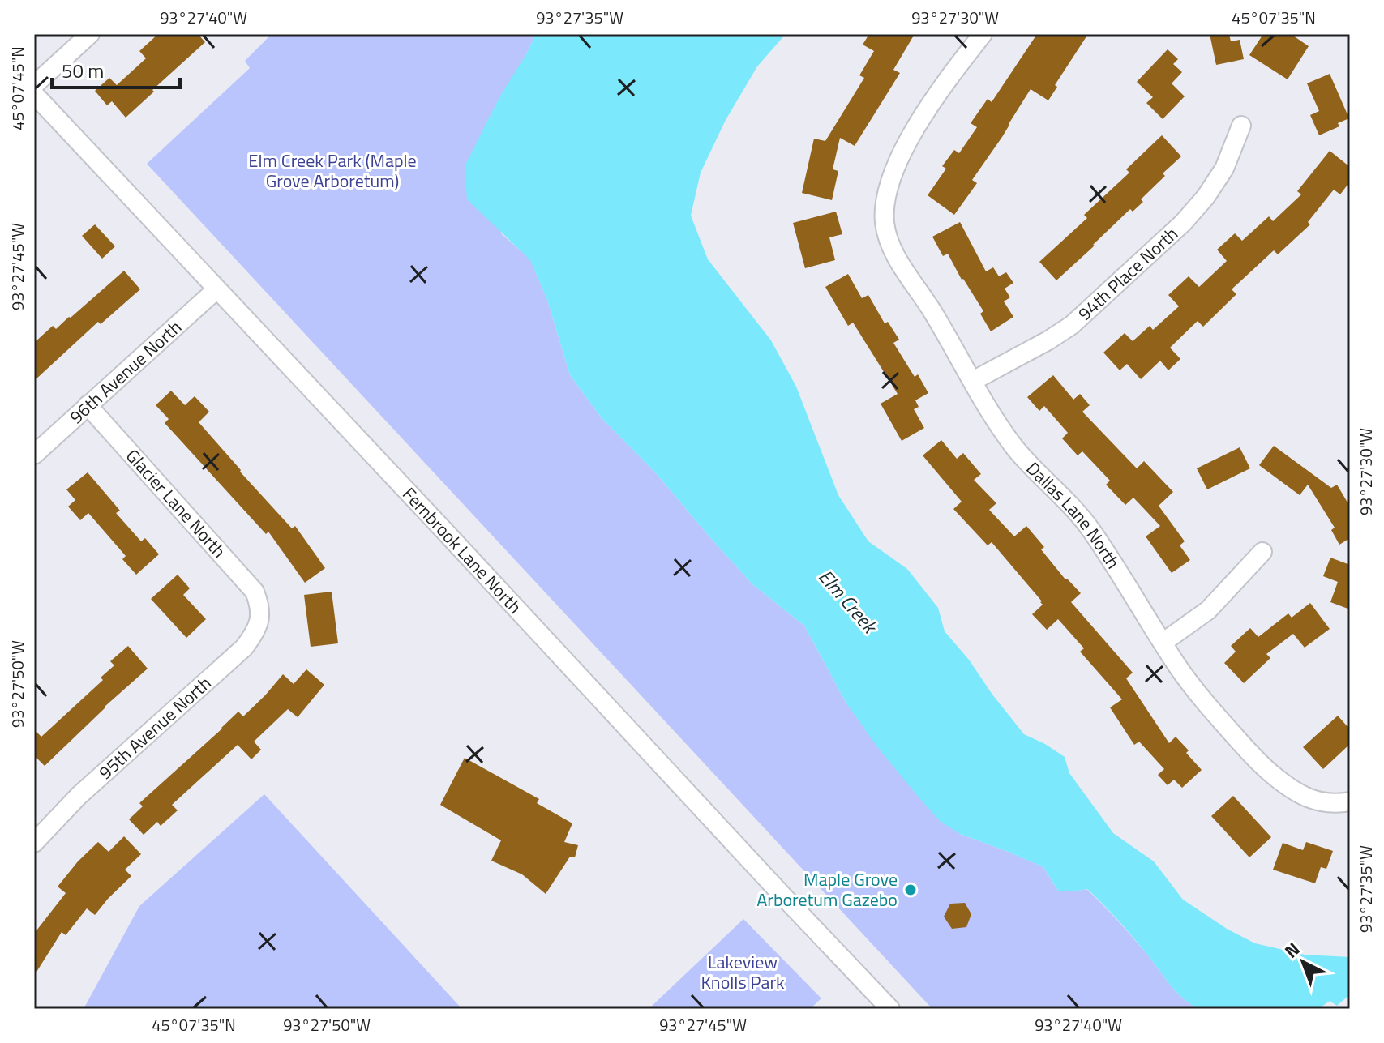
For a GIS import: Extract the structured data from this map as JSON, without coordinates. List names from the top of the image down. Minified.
{"streets":{"street":["94th Place North","96th Avenue North","Glacier Lane North","Dallas Lane North","Fernbrook Lane North","95th Avenue North"]},"crossings":[["94th Place North","Dallas Lane North"],["96th Avenue North","Glacier Lane North"],["96th Avenue North","Fernbrook Lane North"],["Glacier Lane North","95th Avenue North"]],"water":["Elm Creek"],"parks":["Elm Creek Park (Maple Grove Arboretum)","Lakeview Knolls Park"],"places":["Maple Grove Arboretum Gazebo"],"scale_bar":"50 m","north":"top left","coordinates":["93°27'40\"W","93°27'35\"W","93°27'30\"W","45°07'35\"N","45°07'45\"N","93°27'45\"W","93°27'50\"W"]}
